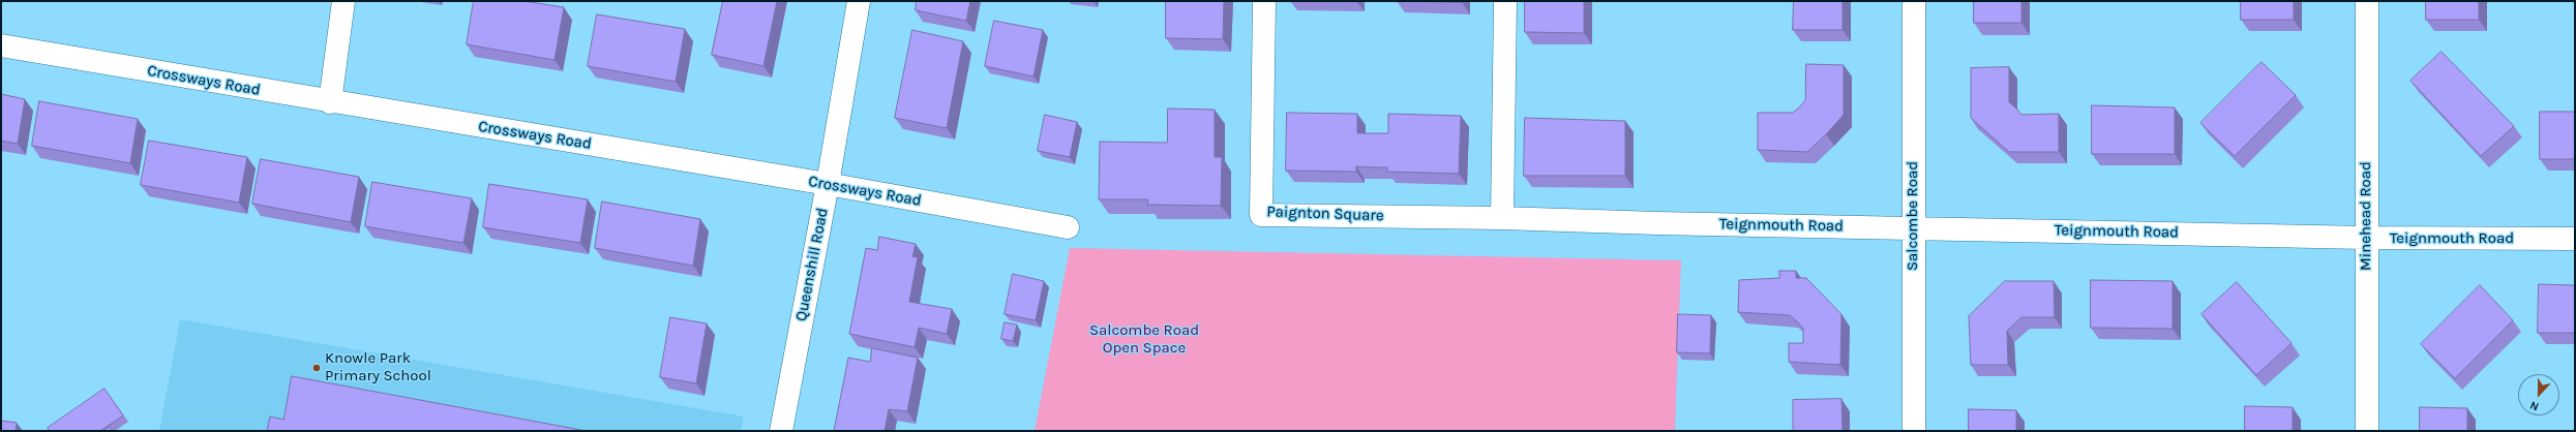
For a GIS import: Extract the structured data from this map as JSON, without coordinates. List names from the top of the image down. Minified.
{"streets":{"street":["Crossways Road","Paignton Square","Salcombe Road","Minehead Road","Teignmouth Road","Queenshill Road"]},"crossings":[["Crossways Road","Queenshill Road"],["Paignton Square","Teignmouth Road"],["Salcombe Road","Teignmouth Road"],["Minehead Road","Teignmouth Road"]],"parks":["Salcombe Road Open Space"],"places":["Knowle Park Primary School"],"north":"bottom"}
